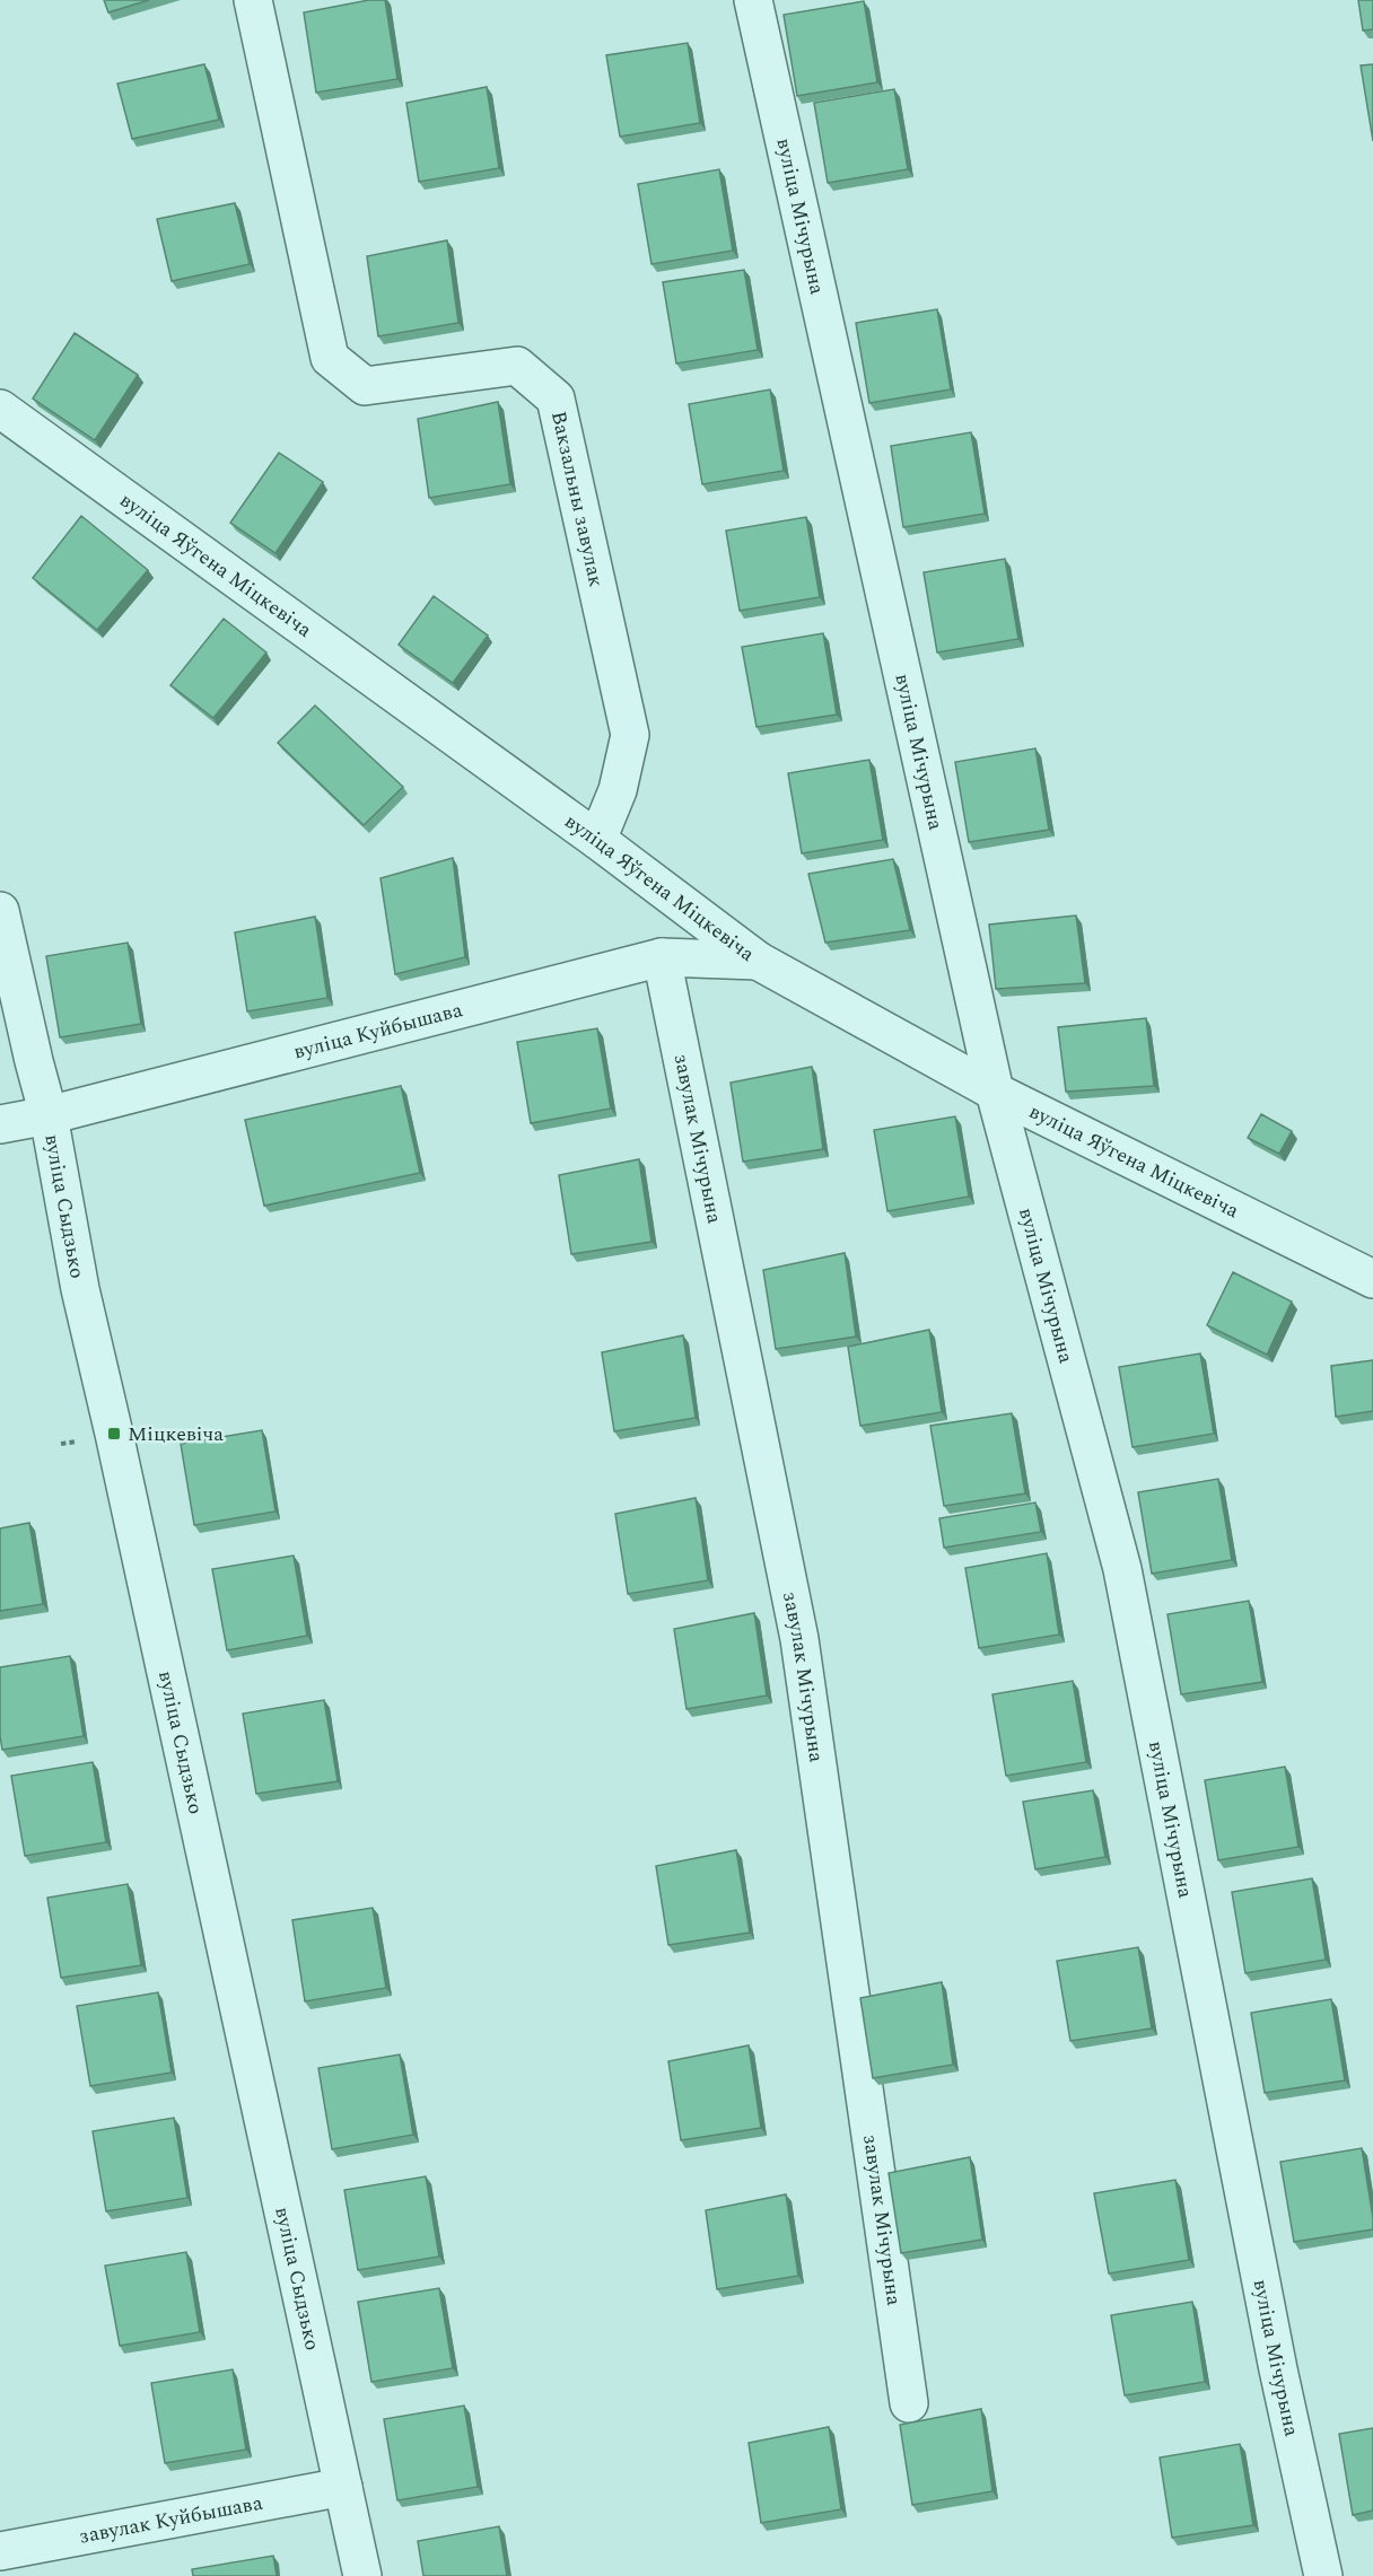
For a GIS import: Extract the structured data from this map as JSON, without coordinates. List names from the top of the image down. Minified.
{"streets":{"street":["вуліца Мічурына","Вакзальны завулак","вуліца Яўгена Міцкевіча","вуліца Куйбышава","завулак Мічурына","вуліца Сыдзько","завулак Куйбышава"]},"crossings":[["вуліца Мічурына","вуліца Яўгена Міцкевіча"],["Вакзальны завулак","вуліца Яўгена Міцкевіча"],["вуліца Яўгена Міцкевіча","вуліца Куйбышава"],["вуліца Куйбышава","завулак Мічурына"],["вуліца Куйбышава","вуліца Сыдзько"],["вуліца Сыдзько","завулак Куйбышава"]],"places":{"transit":["Міцкевіча"]}}
